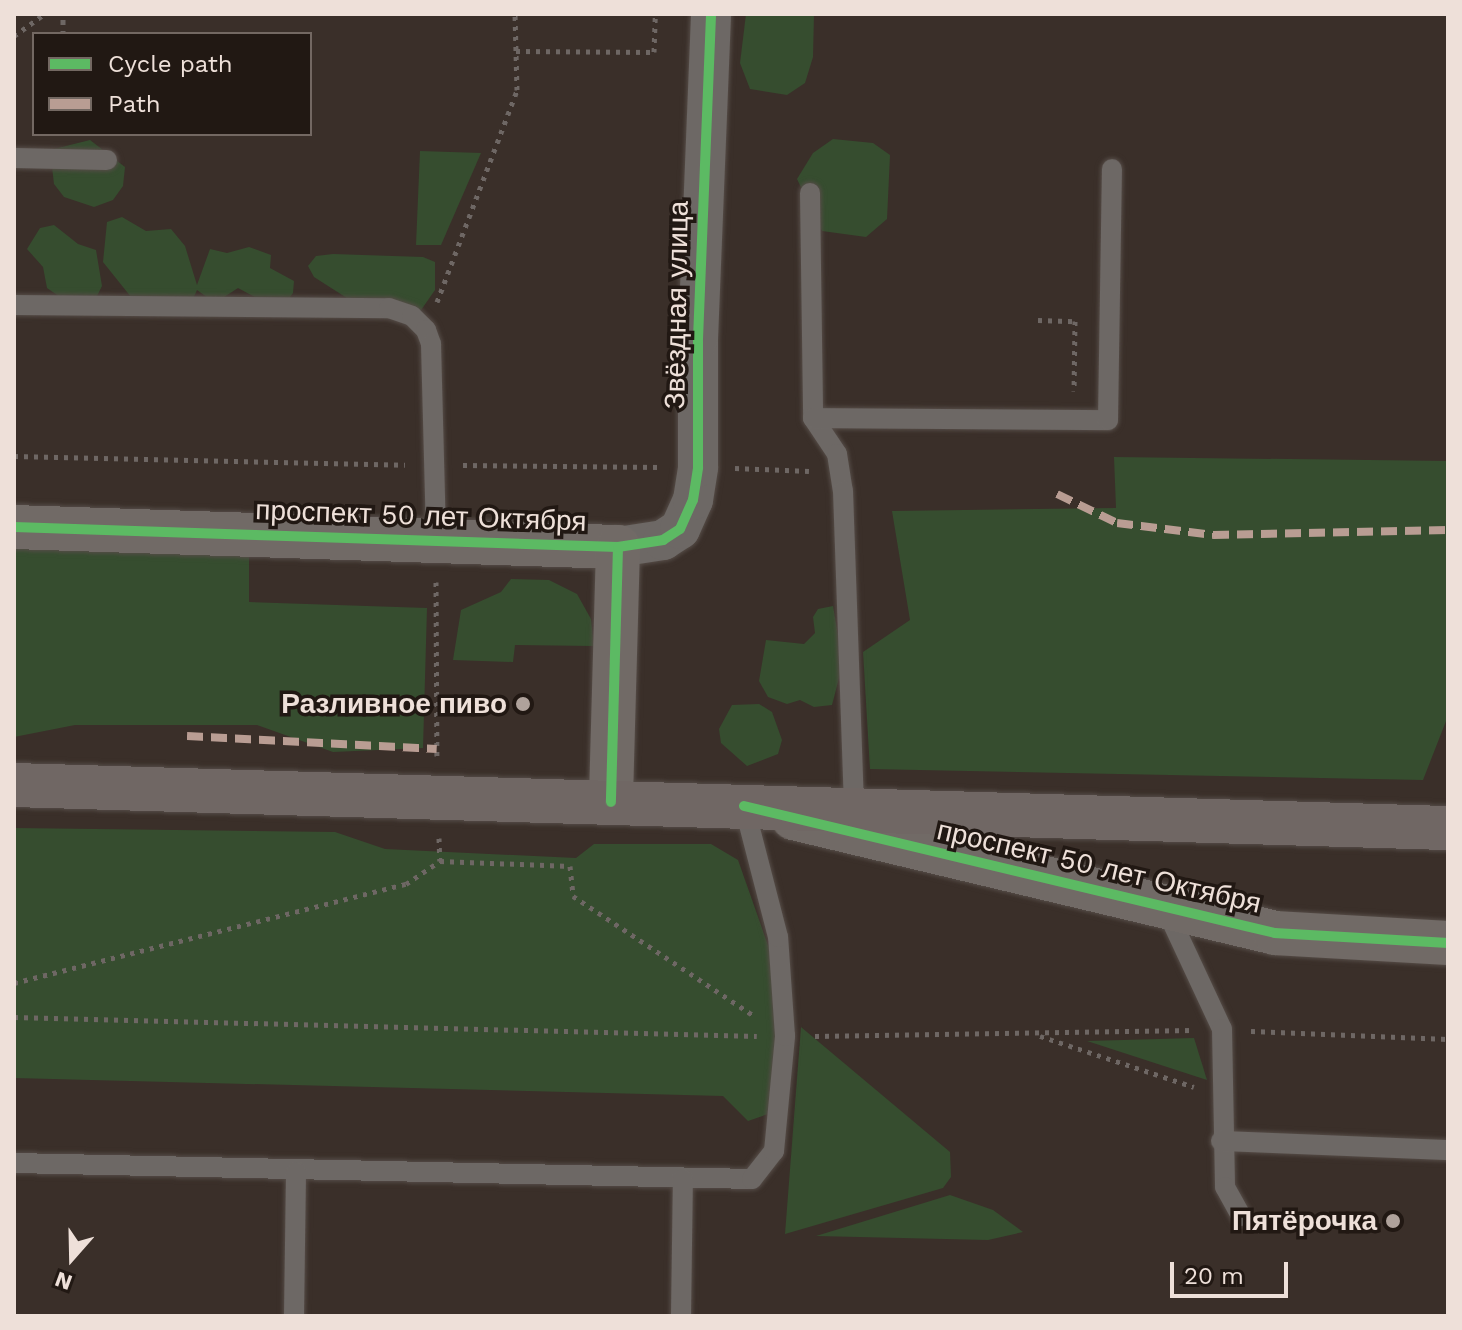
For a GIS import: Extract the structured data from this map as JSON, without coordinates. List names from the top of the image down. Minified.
{"streets":{"main road":["проспект 50 лет Октября"],"street":["Звёздная улица"]},"crossings":[["Звёздная улица","проспект 50 лет Октября"]],"places":["Разливное пиво","Пятёрочка"],"legend":["Cycle path","Path"],"scale_bar":"20 m","north":"bottom"}
